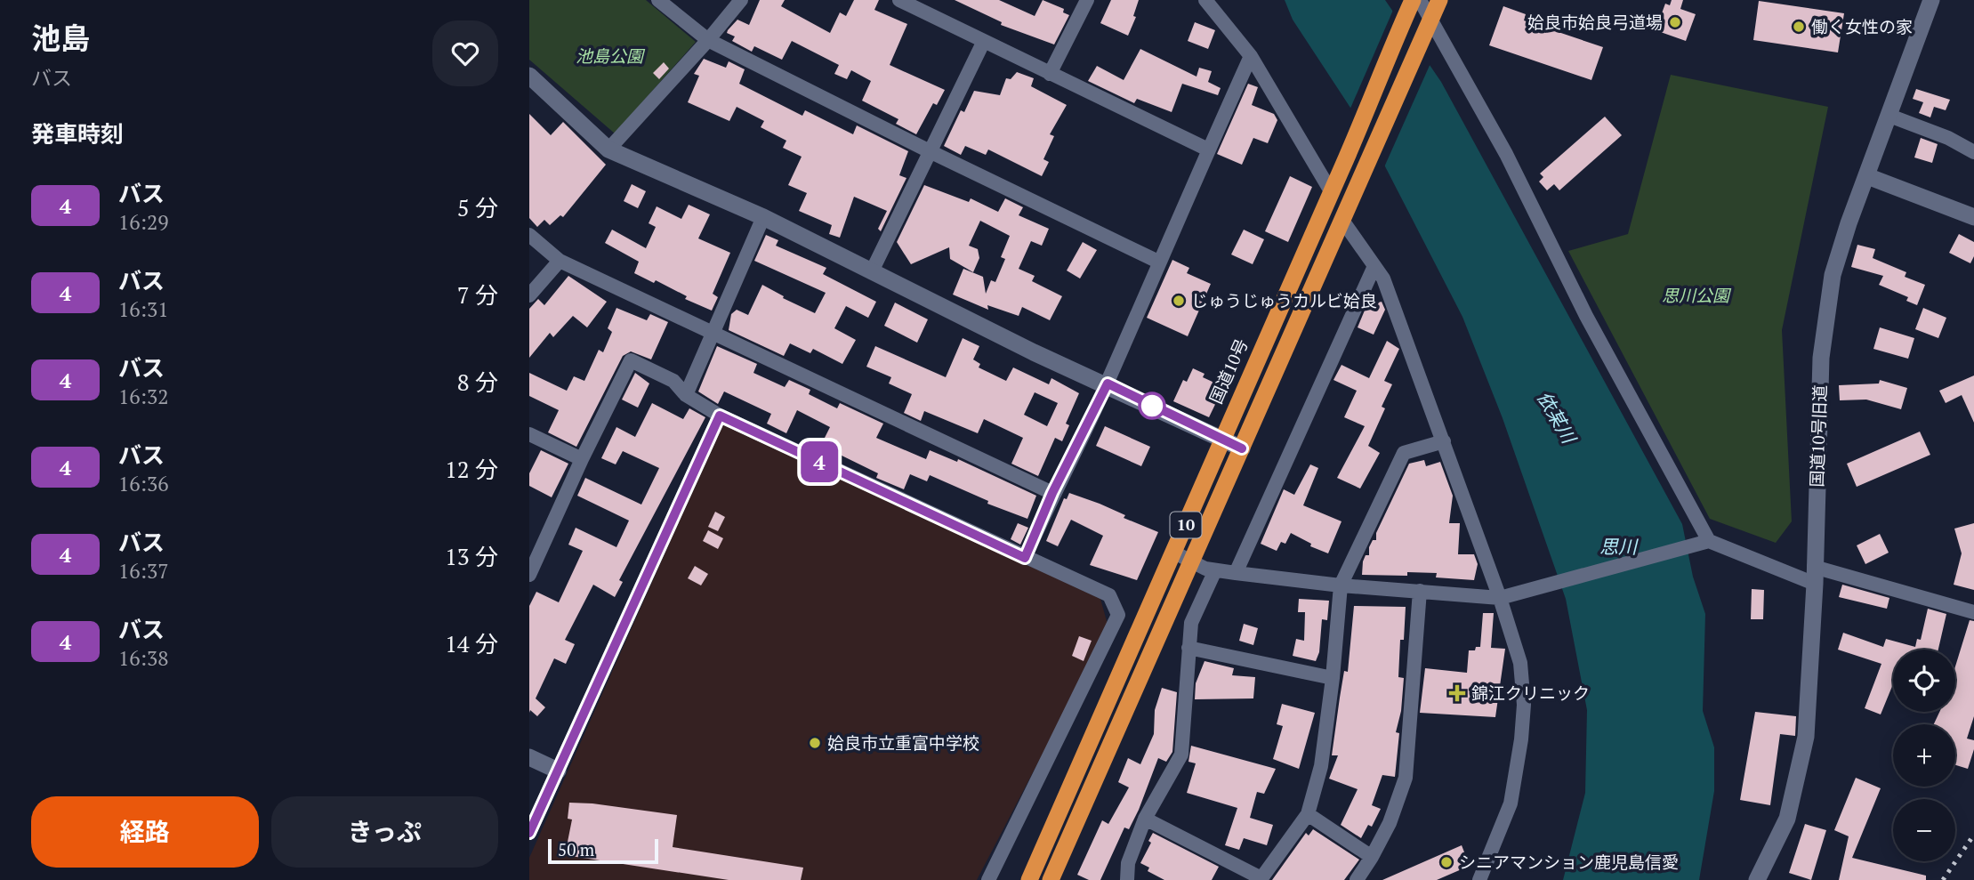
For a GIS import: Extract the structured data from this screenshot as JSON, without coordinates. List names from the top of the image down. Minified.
{"streets":{"highway":["国道10号","10"],"street":["国道10号旧道"]},"water":["依某川","思川"],"parks":["池島公園","思川公園"],"places":{"other":["姶良市姶良弓道場","働く女性の家","じゅうじゅうカルビ姶良","姶良市立重富中学校","シニアマンション鹿児島信愛"],"health":["錦江クリニック"]},"lines":["bus line 4"],"scale_bar":"50 m","page":{"heading":[["池島","バス"],"発車時刻"],"on_map":"4","list":[{"mark":"4","name":"バス","note":"16:29","value":"5 分"},{"mark":"4","name":"バス","note":"16:31","value":"7 分"},{"mark":"4","name":"バス","note":"16:32","value":"8 分"},{"mark":"4","name":"バス","note":"16:36","value":"12 分"},{"mark":"4","name":"バス","note":"16:37","value":"13 分"},{"mark":"4","name":"バス","note":"16:38","value":"14 分"}],"map_buttons":["+","−"],"buttons":["経路","きっぷ"],"scale":"50 m"}}
